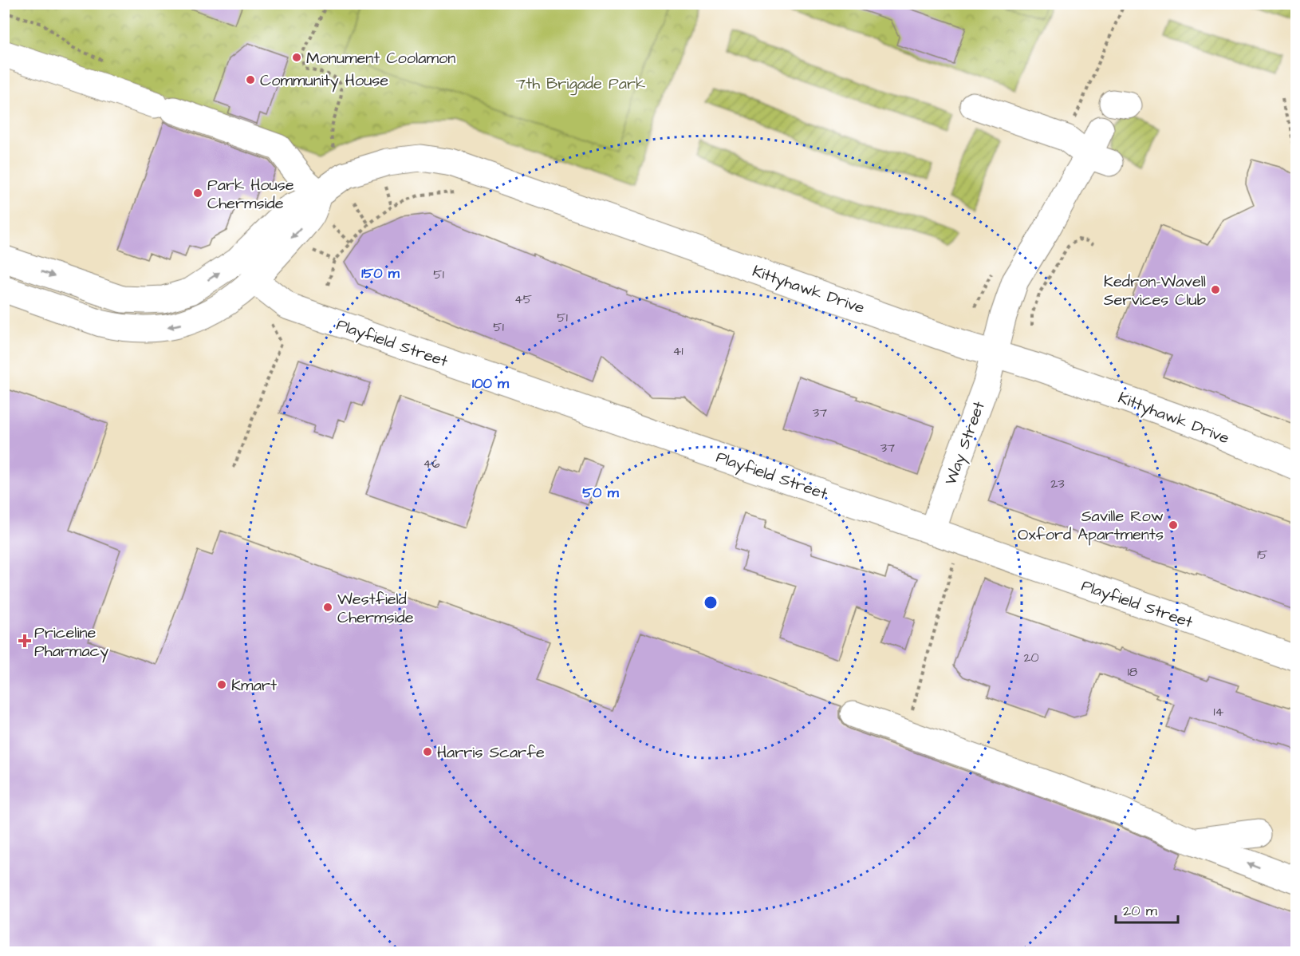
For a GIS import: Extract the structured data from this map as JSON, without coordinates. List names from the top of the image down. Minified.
{"streets":{"street":["Kittyhawk Drive","Playfield Street","Way Street"]},"crossings":[["Kittyhawk Drive","Way Street"],["Playfield Street","Way Street"]],"parks":["7th Brigade Park"],"places":{"other":["Monument Coolamon","Community House","Park House Chermside","Kedron-Wavell Services Club","Saville Row Oxford Apartments","Westfield Chermside","Kmart","Harris Scarfe"],"health":["Priceline Pharmacy"]},"house_numbers":["51","45","51","51","41","37","37","46","23","15","20","18","14"],"scale_bar":"20 m","rings":["150 m","100 m","50 m"]}
